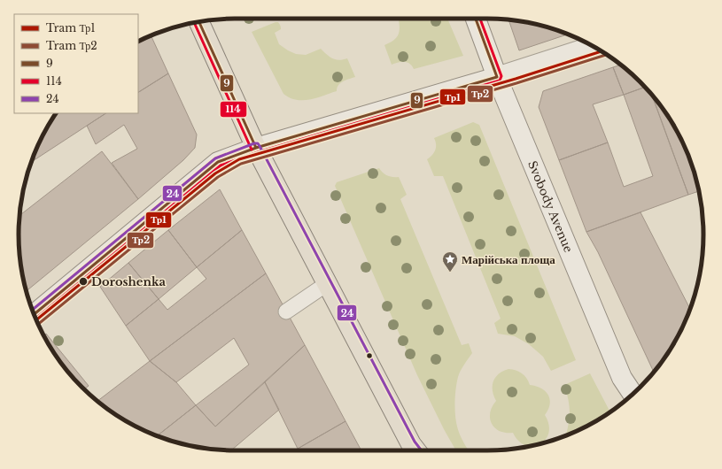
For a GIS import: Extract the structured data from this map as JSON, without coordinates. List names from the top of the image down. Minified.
{"streets":{"main road":["Svobody Avenue"]},"places":{"place":["Марійська площа"],"other":["Doroshenka"]},"lines":["transit line 9","transit line 114","tram line Тр1","tram line Тр2","transit line 24"],"legend":["Tram Тр1","Tram Тр2","9","114","24"]}
